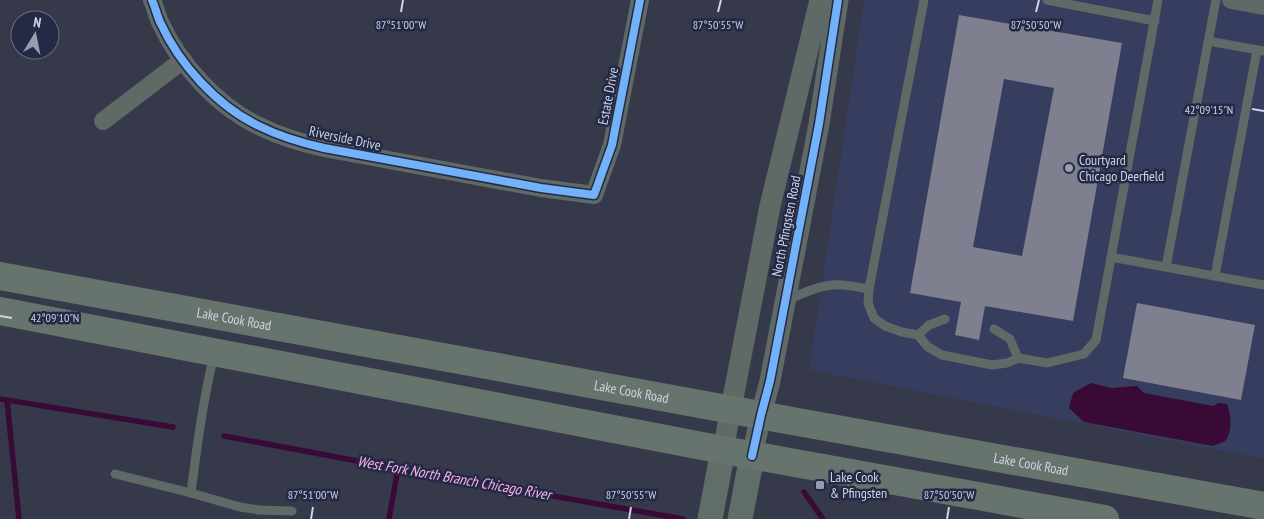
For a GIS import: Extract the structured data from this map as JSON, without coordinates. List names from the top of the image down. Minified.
{"streets":{"main road":["Lake Cook Road"],"street":["Estate Drive","Riverside Drive","North Pfingsten Road"]},"crossings":[["Estate Drive","Riverside Drive"],["North Pfingsten Road","Lake Cook Road"]],"water":["West Fork North Branch Chicago River"],"places":{"other":["Courtyard Chicago Deerfield"],"transit":["Lake Cook & Pfingsten"]},"north":"top","coordinates":["87°51'00\"W","87°50'55\"W","87°50'50\"W","42°09'15\"N","42°09'10\"N"]}
